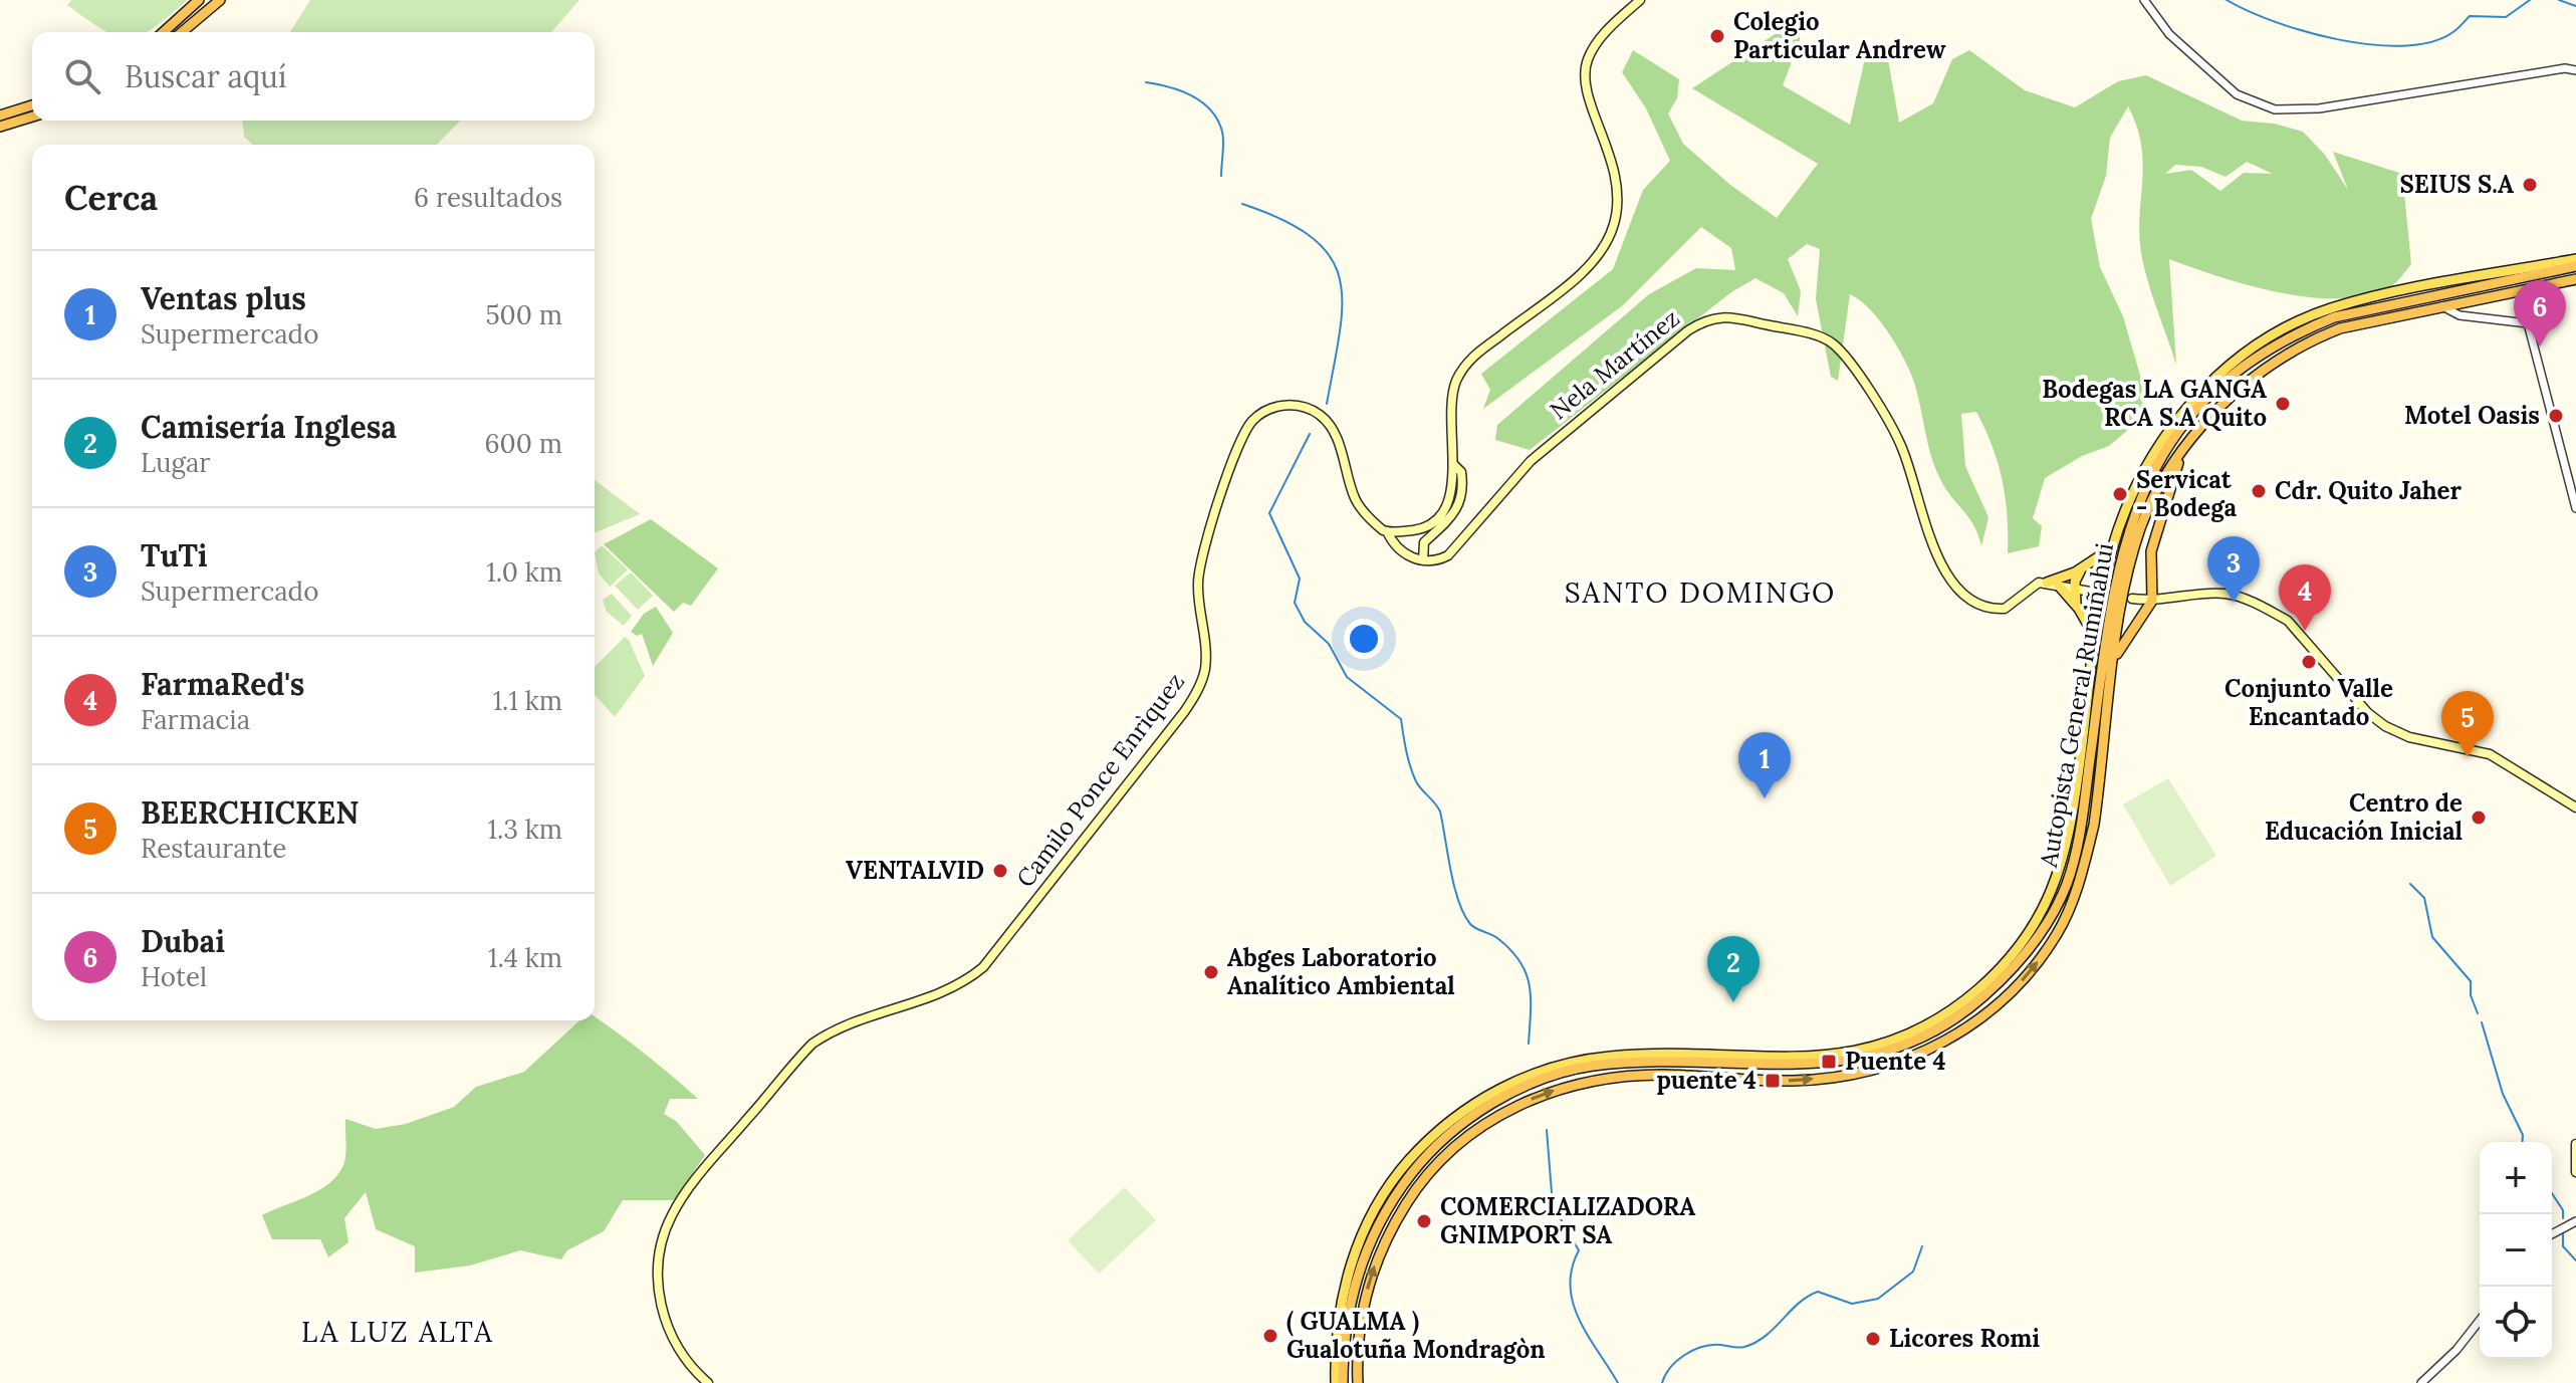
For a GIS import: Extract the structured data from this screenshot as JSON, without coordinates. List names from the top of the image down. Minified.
{"streets":{"highway":["Autopista General Rumiñahui"],"main road":["Nela Martínez","Camilo Ponce Enrìquez"]},"districts":["SANTO DOMINGO","LA LUZ ALTA"],"places":{"other":["Colegio Particular Andrew","SEIUS S.A","Bodegas LA GANGA RCA S.A Quito","Motel Oasis","Cdr. Quito Jaher","Servicat - Bodega","Conjunto Valle Encantado","Centro de Educación Inicial","VENTALVID","Abges Laboratorio Analítico Ambiental","COMERCIALIZADORA GNIMPORT SA","( GUALMA ) Gualotuña Mondragòn","Licores Romi"],"transit":["Puente 4","puente 4"]},"page":{"search":"Buscar aquí","heading":["Cerca","6 resultados"],"list":[{"mark":"1","name":"Ventas plus","note":"Supermercado","value":"500 m"},{"mark":"2","name":"Camisería Inglesa","note":"Lugar","value":"600 m"},{"mark":"3","name":"TuTi","note":"Supermercado","value":"1.0 km"},{"mark":"4","name":"FarmaRed's","note":"Farmacia","value":"1.1 km"},{"mark":"5","name":"BEERCHICKEN","note":"Restaurante","value":"1.3 km"},{"mark":"6","name":"Dubai","note":"Hotel","value":"1.4 km"}],"pins":["6","3","4","5","1","2"],"map_buttons":["+","−"]}}
